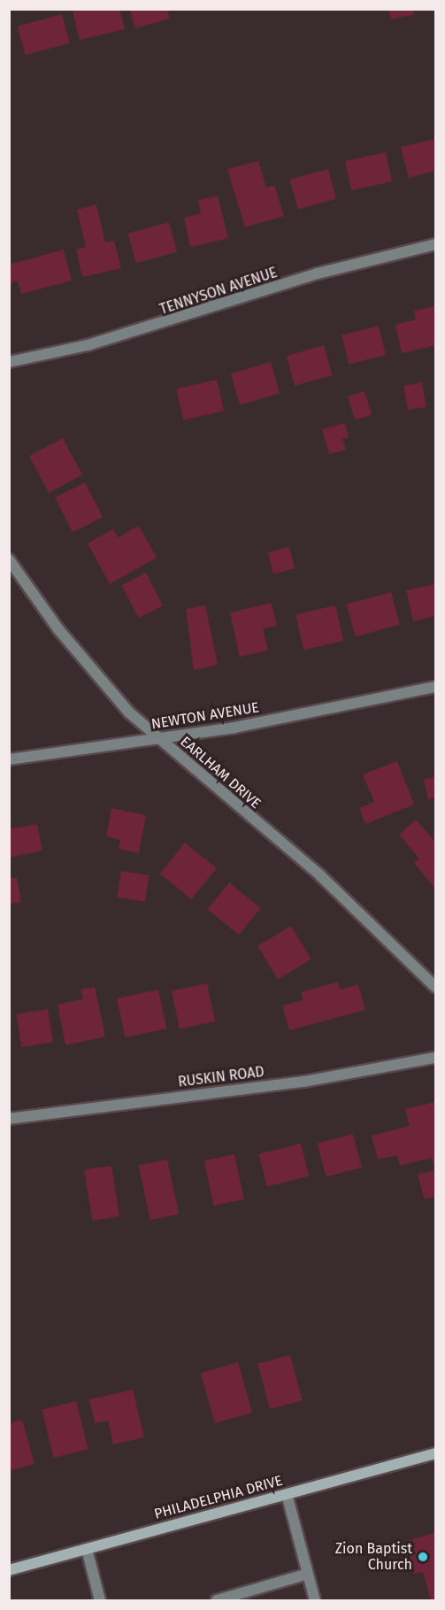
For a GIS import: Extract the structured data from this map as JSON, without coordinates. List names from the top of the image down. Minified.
{"streets":{"main road":["PHILADELPHIA DRIVE"],"street":["TENNYSON AVENUE","NEWTON AVENUE","EARLHAM DRIVE","RUSKIN ROAD"]},"crossings":[["NEWTON AVENUE","EARLHAM DRIVE"]],"places":["Zion Baptist Church"]}
